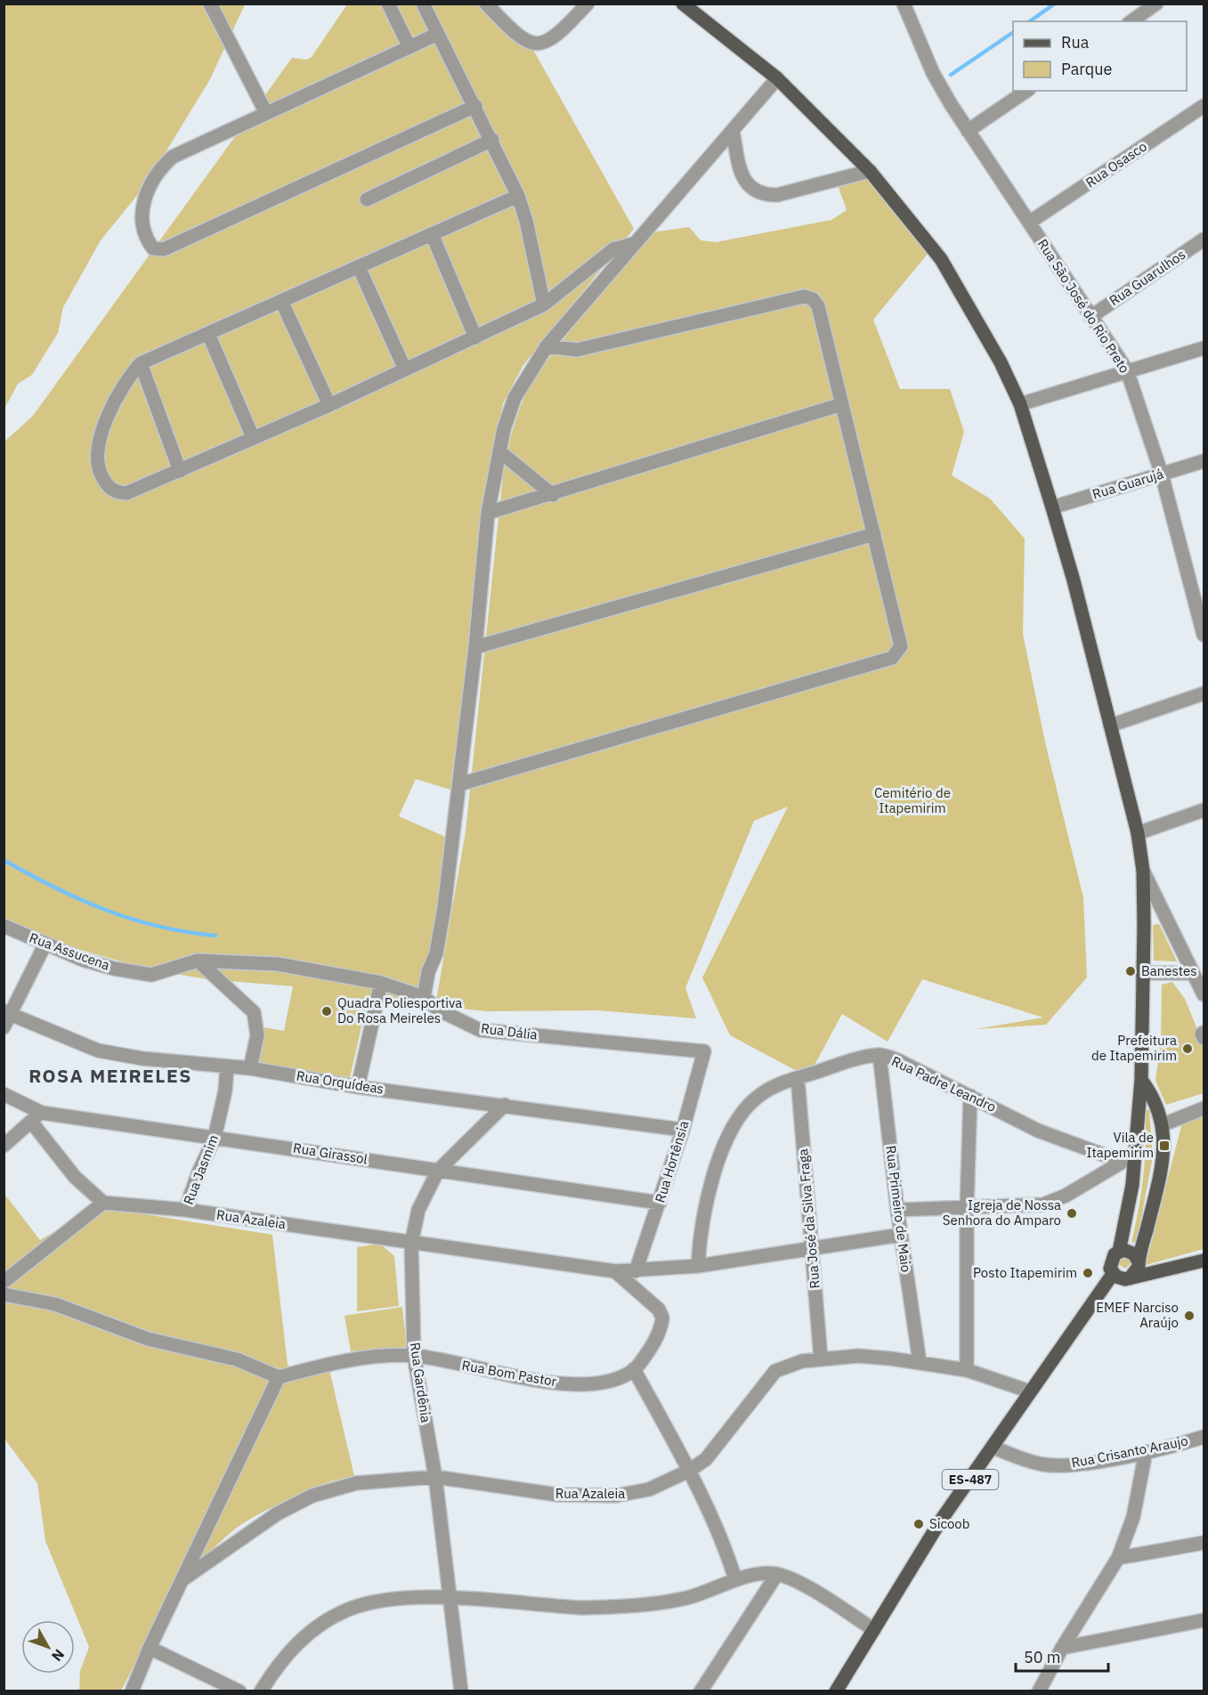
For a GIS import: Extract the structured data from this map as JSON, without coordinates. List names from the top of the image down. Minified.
{"streets":{"main road":["ES-487"],"street":["Rua Osasco","Rua Guarulhos","Rua São José do Rio Preto","Rua Guarujá","Rua Assucena","Rua Dália","Rua Orquídeas","Rua Padre Leandro","Rua Girassol","Rua Hortênsia","Rua Jasmim","Rua Primeiro de Maio","Rua José da Silva Fraga","Rua Azaleia","Rua Bom Pastor","Rua Gardênia","Rua Crisanto Araujo"]},"crossings":[["Rua Osasco","Rua São José do Rio Preto"],["Rua Guarulhos","Rua São José do Rio Preto"],["Rua São José do Rio Preto","Rua Guarujá"],["Rua Assucena","Rua Dália"],["Rua Dália","Rua Hortênsia"],["Rua Orquídeas","Rua Hortênsia"],["Rua Orquídeas","Rua Jasmim"],["Rua Orquídeas","Rua Gardênia"],["Rua Padre Leandro","Rua Primeiro de Maio"],["Rua Padre Leandro","Rua José da Silva Fraga"],["Rua Padre Leandro","Rua Azaleia"],["Rua Girassol","Rua Hortênsia"],["Rua Girassol","Rua Jasmim"],["Rua Girassol","Rua Gardênia"],["Rua Hortênsia","Rua Azaleia"],["Rua Jasmim","Rua Azaleia"],["Rua Primeiro de Maio","Rua Azaleia"],["Rua José da Silva Fraga","Rua Azaleia"],["Rua Azaleia","Rua Gardênia"],["Rua Azaleia","ES-487"],["Rua Bom Pastor","Rua Gardênia"],["Rua Crisanto Araujo","ES-487"]],"districts":["ROSA MEIRELES"],"parks":["Cemitério de Itapemirim"],"places":{"other":["Banestes","Quadra Poliesportiva Do Rosa Meireles","Prefeitura de Itapemirim","Igreja de Nossa Senhora do Amparo","Posto Itapemirim","EMEF Narciso Araújo","Sicoob"],"transit":["Vila de Itapemirim"]},"legend":["Rua","Parque"],"scale_bar":"50 m","north":"bottom right"}
